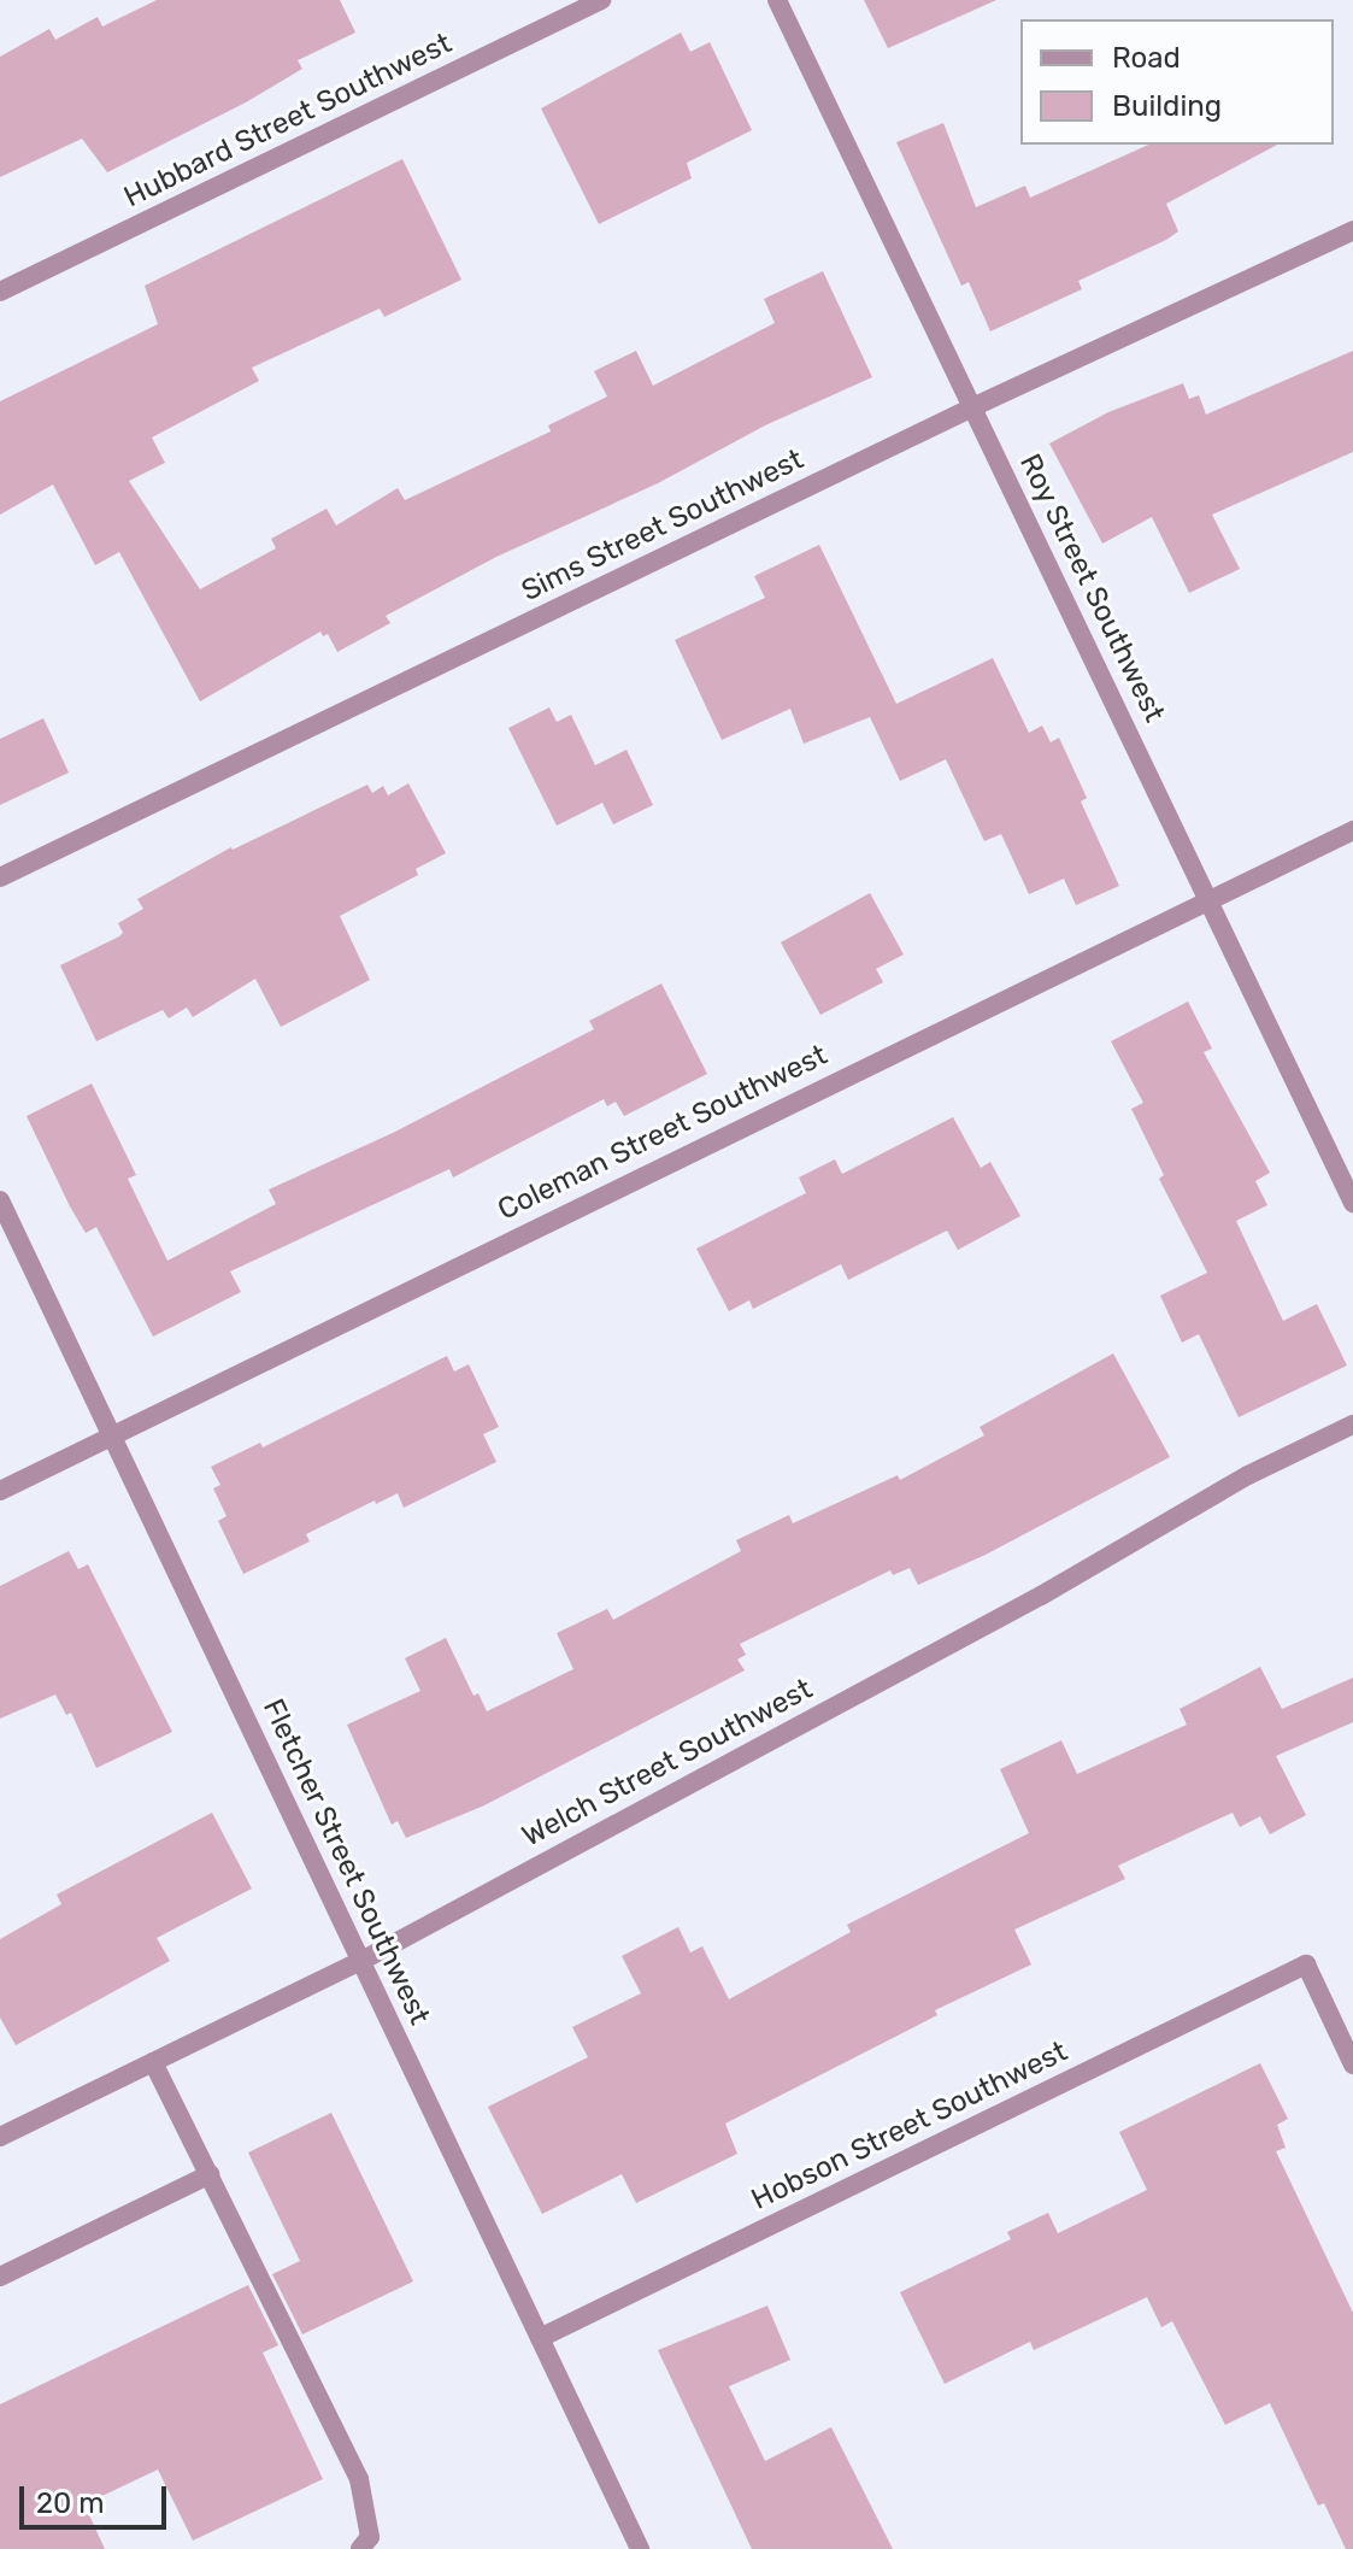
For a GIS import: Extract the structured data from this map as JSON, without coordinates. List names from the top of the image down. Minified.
{"streets":{"street":["Hubbard Street Southwest","Sims Street Southwest","Roy Street Southwest","Coleman Street Southwest","Welch Street Southwest","Fletcher Street Southwest","Hobson Street Southwest"]},"crossings":[["Sims Street Southwest","Roy Street Southwest"],["Roy Street Southwest","Coleman Street Southwest"],["Coleman Street Southwest","Fletcher Street Southwest"],["Welch Street Southwest","Fletcher Street Southwest"],["Fletcher Street Southwest","Hobson Street Southwest"]],"legend":["Road","Building"],"scale_bar":"20 m"}
